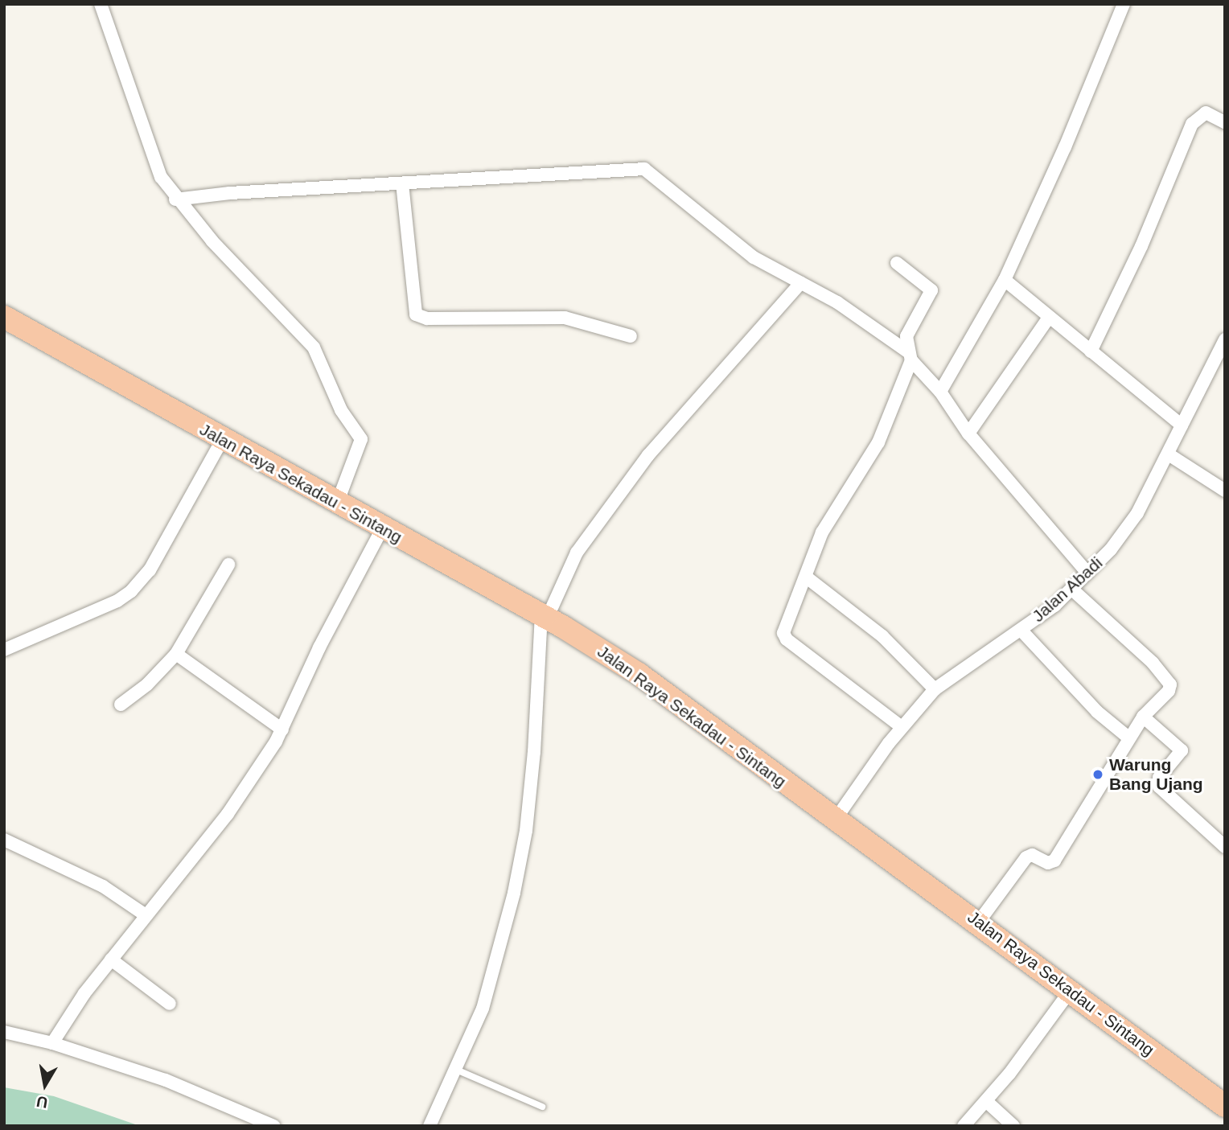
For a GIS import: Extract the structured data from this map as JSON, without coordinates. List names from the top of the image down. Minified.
{"streets":{"highway":["Jalan Raya Sekadau - Sintang"],"street":["Jalan Abadi"]},"crossings":[["Jalan Raya Sekadau - Sintang","Jalan Abadi"]],"places":["Warung Bang Ujang"],"north":"bottom"}
